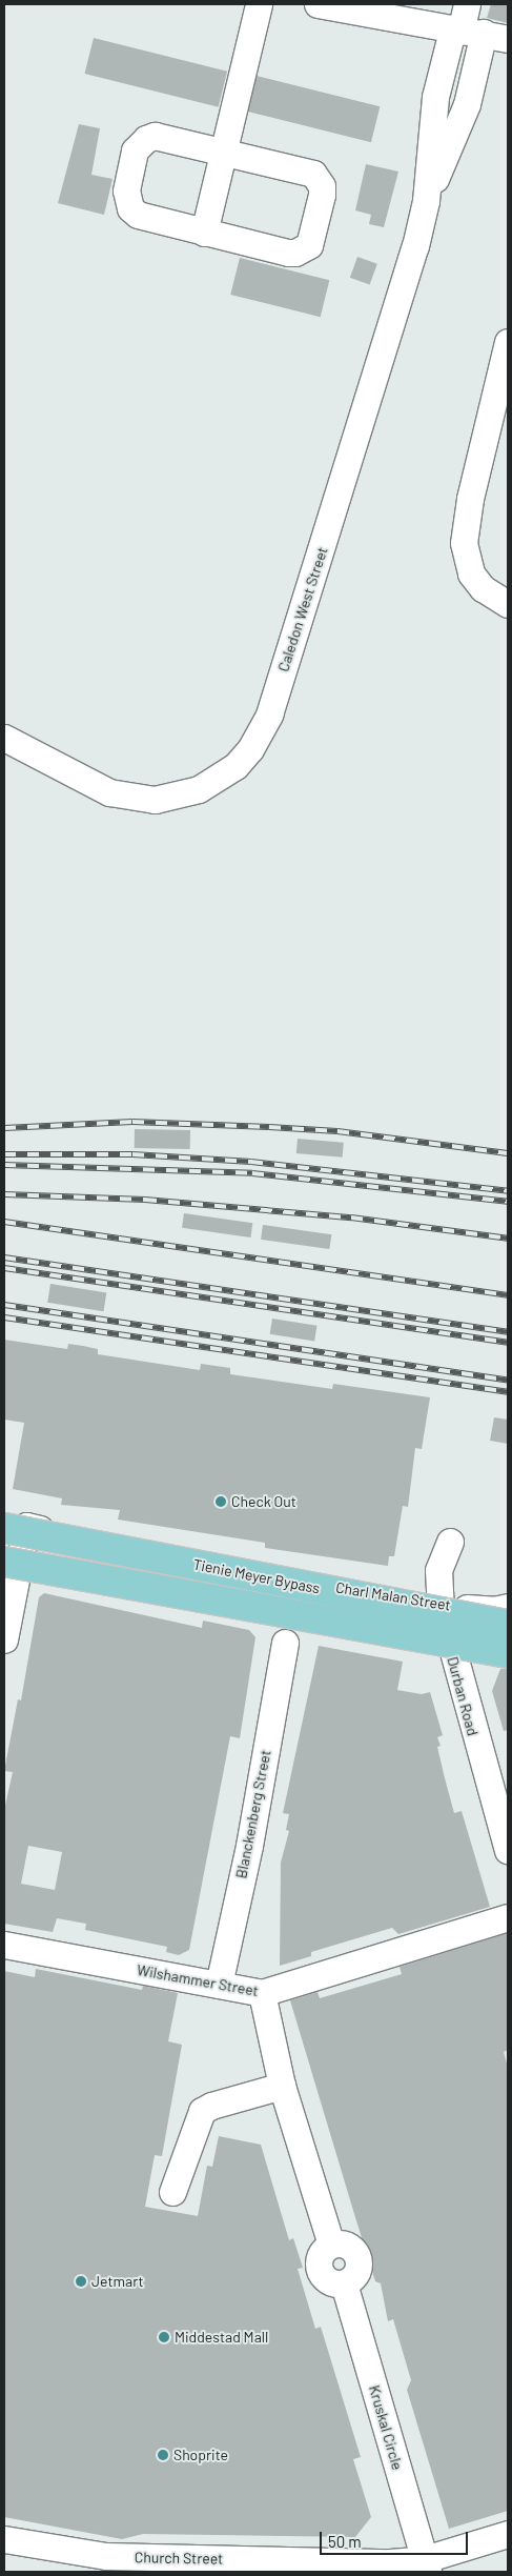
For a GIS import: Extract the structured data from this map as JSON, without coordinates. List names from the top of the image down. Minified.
{"streets":{"main road":["Tienie Meyer Bypass"],"street":["Caledon West Street","Charl Malan Street","Durban Road","Blanckenberg Street","Wilshammer Street","Kruskal Circle","Church Street"]},"crossings":[["Tienie Meyer Bypass","Charl Malan Street"],["Charl Malan Street","Durban Road"],["Blanckenberg Street","Wilshammer Street"],["Wilshammer Street","Kruskal Circle"],["Kruskal Circle","Church Street"]],"places":["Check Out","Jetmart","Middestad Mall","Shoprite"],"scale_bar":"50 m"}
